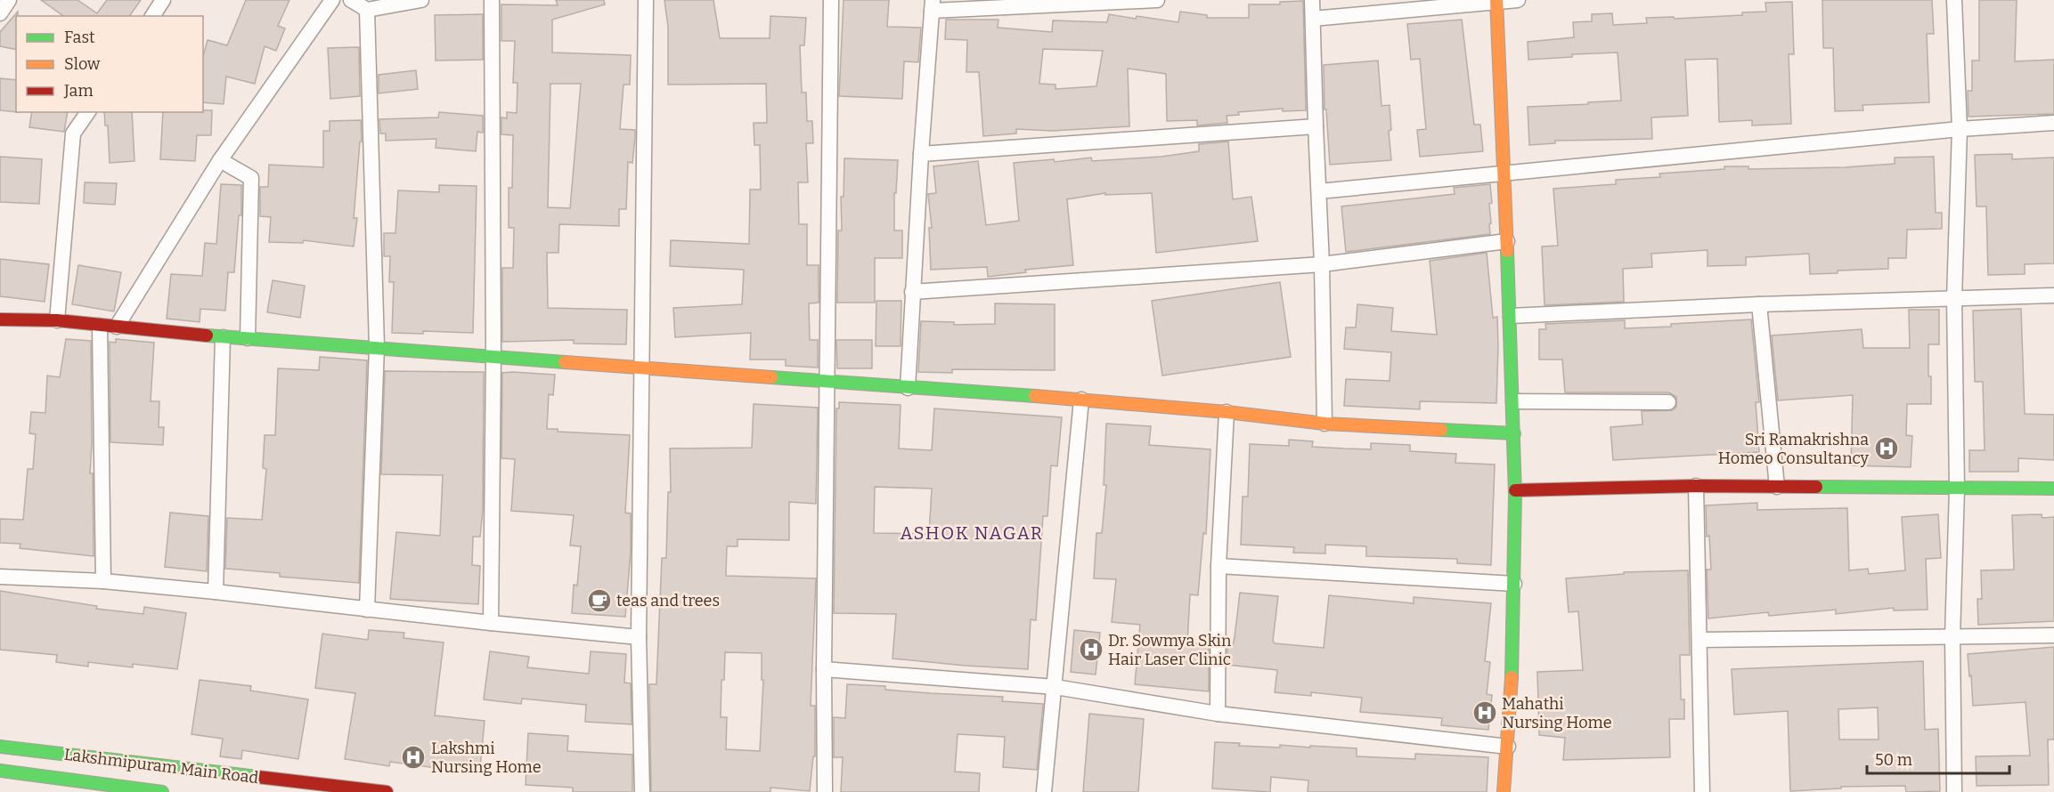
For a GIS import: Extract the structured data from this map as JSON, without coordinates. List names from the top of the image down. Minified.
{"streets":{"street":["Lakshmipuram Main Road"]},"districts":["ASHOK NAGAR"],"places":{"hospital":["Sri Ramakrishna Homeo Consultancy","Dr. Sowmya Skin Hair Laser Clinic","Mahathi Nursing Home","Lakshmi Nursing Home"],"cafe":["teas and trees"]},"legend":["Fast","Slow","Jam"],"scale_bar":"50 m"}
